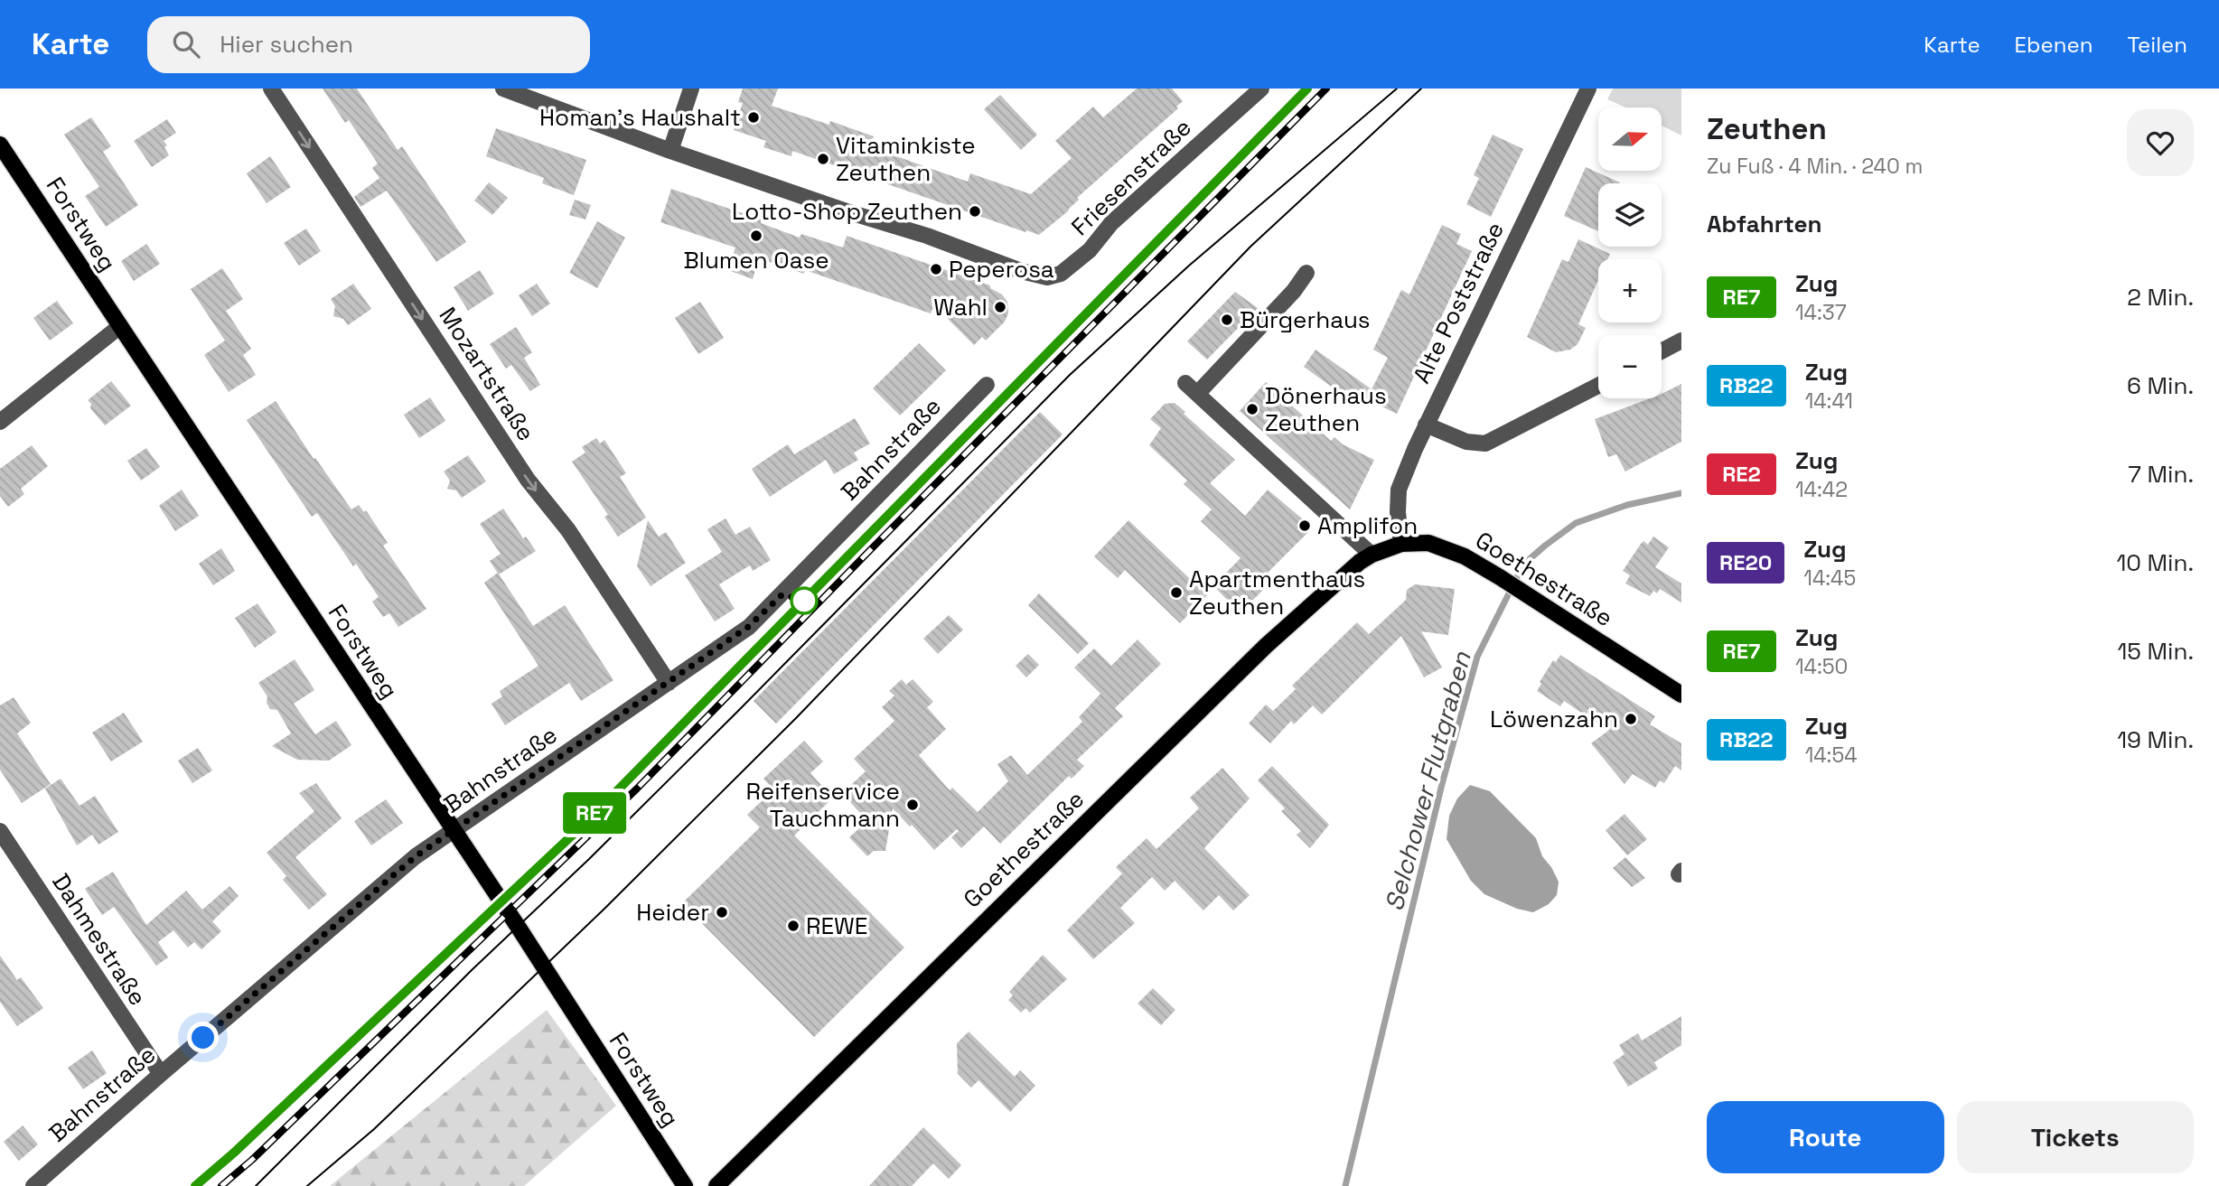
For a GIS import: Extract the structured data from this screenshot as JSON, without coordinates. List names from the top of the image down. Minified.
{"streets":{"main road":["Forstweg","Goethestraße"],"street":["Friesenstraße","Alte Poststraße","Mozartstraße","Bahnstraße","Dahmestraße"]},"crossings":[["Forstweg","Bahnstraße"],["Alte Poststraße","Goethestraße"],["Mozartstraße","Bahnstraße"],["Bahnstraße","Dahmestraße"]],"one_way":["Mozartstraße"],"water":["Selchower Flutgraben"],"places":["Homan's Haushalt","Vitaminkiste Zeuthen","Lotto-Shop Zeuthen","Blumen Oase","Peperosa","Wahl","Bürgerhaus","Dönerhaus Zeuthen","Amplifon","Apartmenthaus Zeuthen","Löwenzahn","Reifenservice Tauchmann","Heider","REWE"],"north":"right","page":{"header":"Karte","search":"Hier suchen","nav":["Karte","Ebenen","Teilen"],"on_map":"RE7","heading":[["Zeuthen","Zu Fuß · 4 Min. · 240 m"],"Abfahrten"],"map_buttons":["+","−"],"list":[{"mark":"RE7","name":"Zug","note":"14:37","value":"2 Min."},{"mark":"RB22","name":"Zug","note":"14:41","value":"6 Min."},{"mark":"RE2","name":"Zug","note":"14:42","value":"7 Min."},{"mark":"RE20","name":"Zug","note":"14:45","value":"10 Min."},{"mark":"RE7","name":"Zug","note":"14:50","value":"15 Min."},{"mark":"RB22","name":"Zug","note":"14:54","value":"19 Min."}],"buttons":["Route","Tickets"]}}
